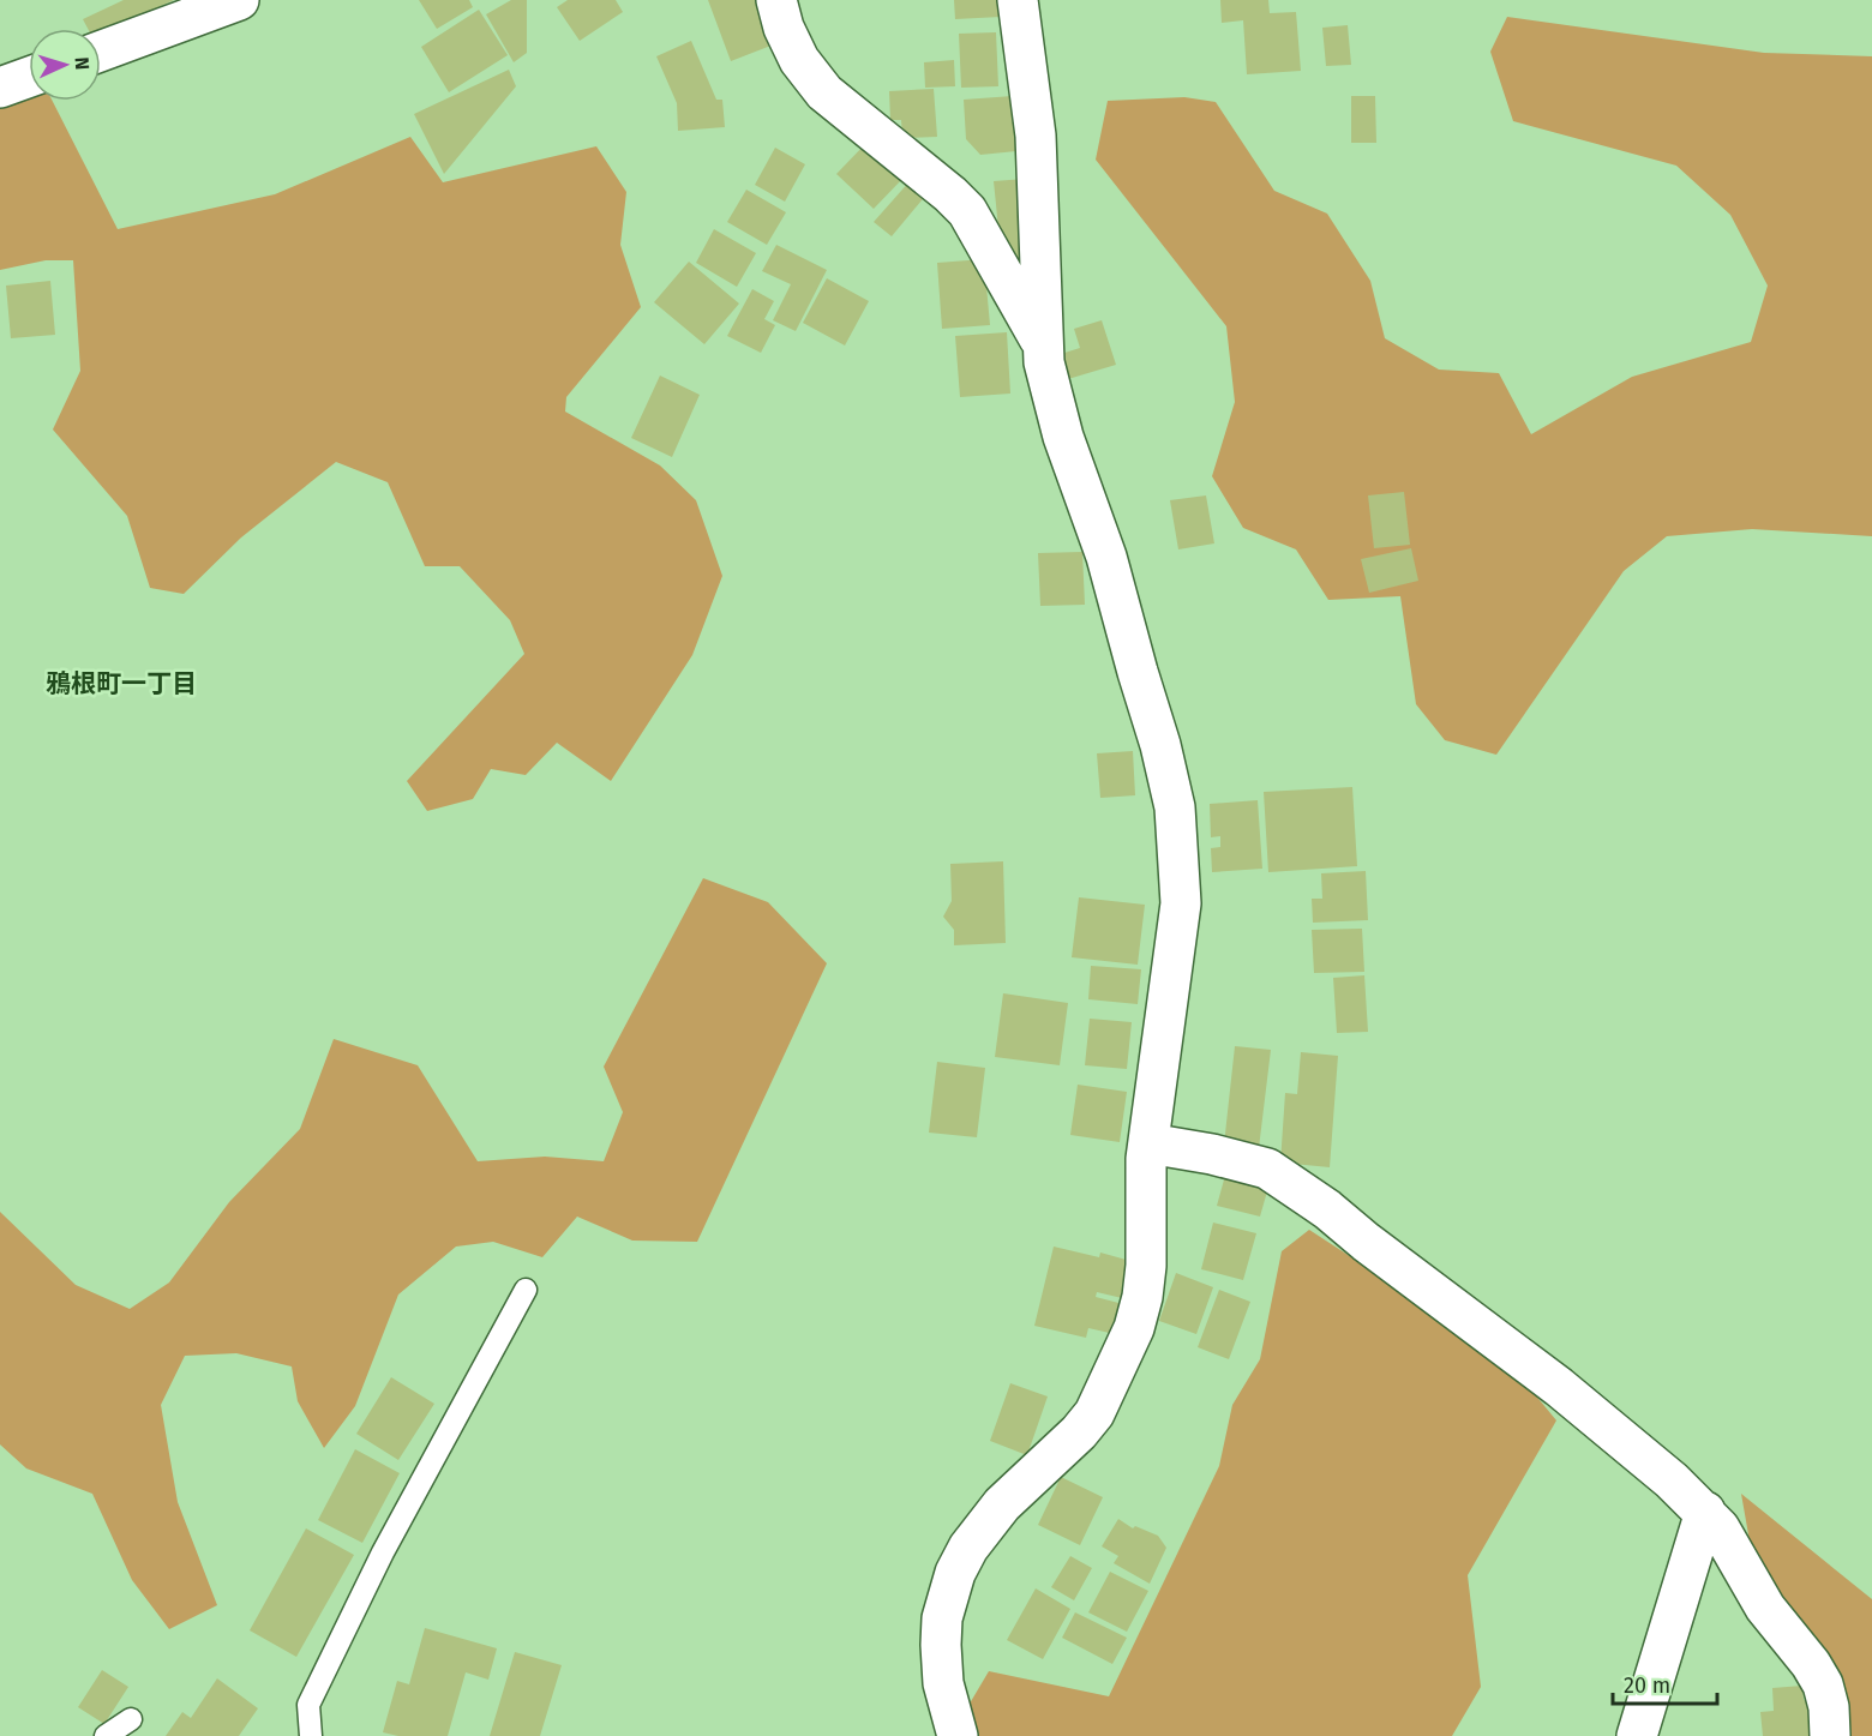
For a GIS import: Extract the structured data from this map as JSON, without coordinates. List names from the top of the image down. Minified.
{"districts":["鴉根町一丁目"],"scale_bar":"20 m","north":"right"}
